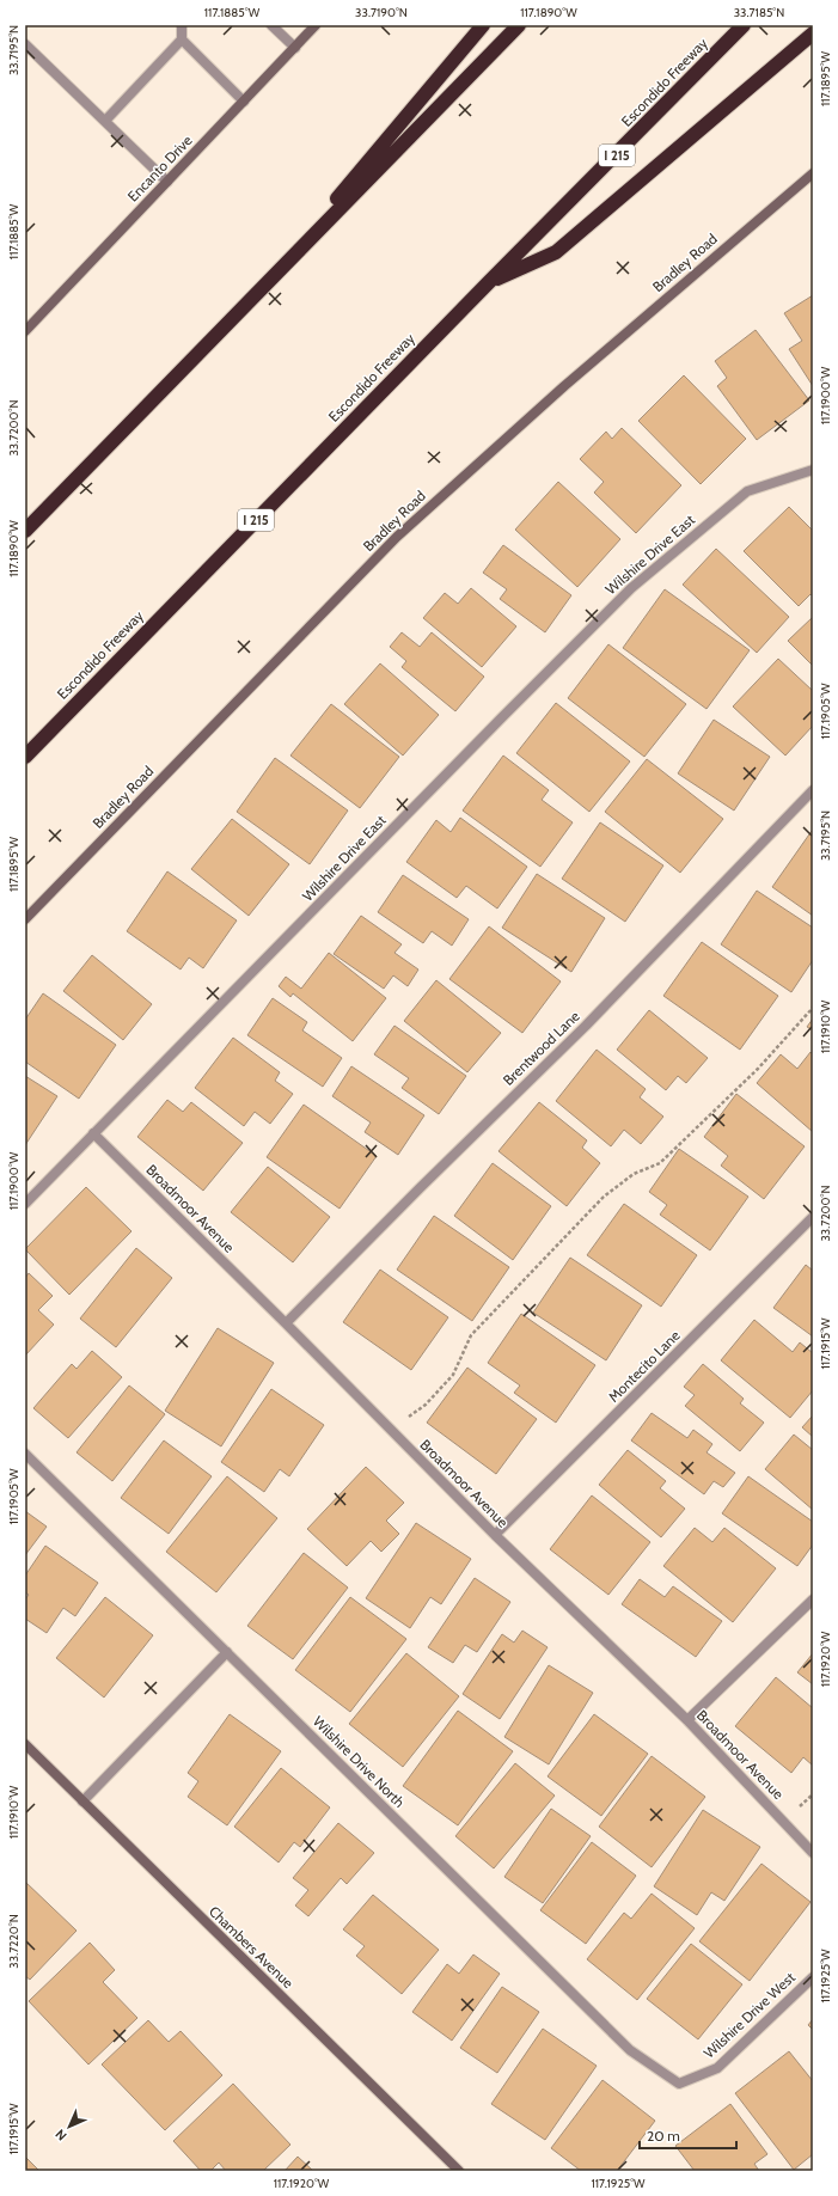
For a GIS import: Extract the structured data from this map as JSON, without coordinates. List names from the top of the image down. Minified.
{"streets":{"highway":["Escondido Freeway","I 215"],"street":["Encanto Drive","Bradley Road","Chambers Avenue"],"lane":["Wilshire Drive East","Brentwood Lane","Broadmoor Avenue","Montecito Lane","Wilshire Drive North","Wilshire Drive West"]},"crossings":[["Wilshire Drive East","Broadmoor Avenue"],["Brentwood Lane","Broadmoor Avenue"],["Broadmoor Avenue","Montecito Lane"],["Wilshire Drive North","Wilshire Drive West"]],"scale_bar":"20 m","north":"bottom left","coordinates":["117.1885°W","33.7190°N","117.1890°W","33.7185°N","33.7195°N","117.1895°W","117.1900°W","33.7200°N","117.1905°W","117.1910°W","117.1915°W","117.1920°W","33.7220°N","117.1925°W"]}
